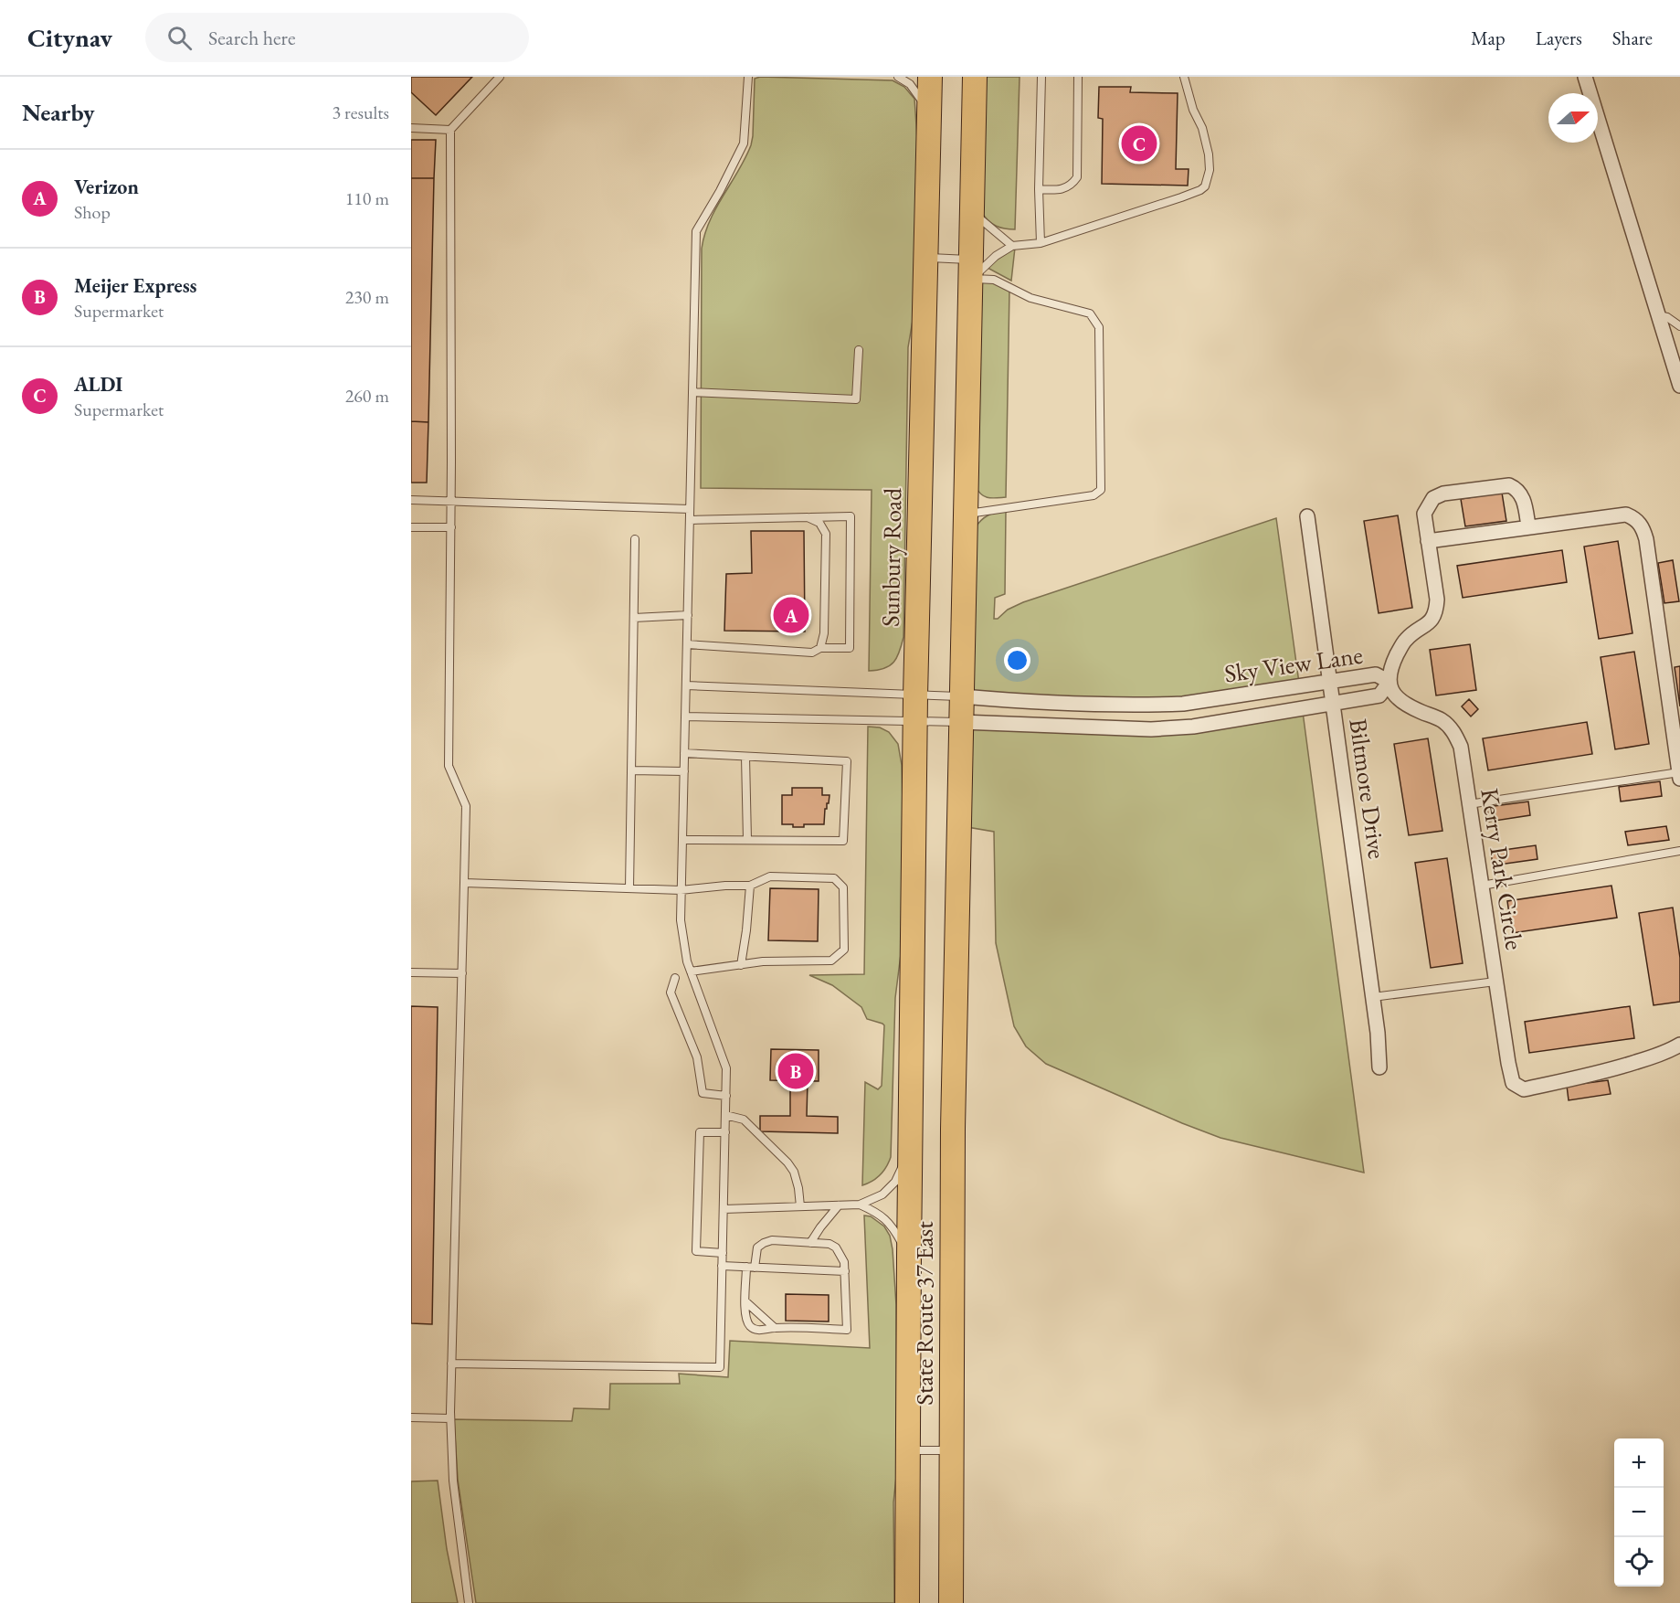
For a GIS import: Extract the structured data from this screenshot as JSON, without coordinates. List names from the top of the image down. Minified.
{"streets":{"highway":["Sunbury Road","State Route 37 East"],"street":["Sky View Lane","Biltmore Drive","Kerry Park Circle"]},"crossings":[["Sunbury Road","State Route 37 East"],["Sky View Lane","Biltmore Drive"],["Sky View Lane","Kerry Park Circle"],["Sky View Lane","State Route 37 East"]],"north":"right","page":{"header":"Citynav","search":"Search here","nav":["Map","Layers","Share"],"heading":["Nearby","3 results"],"pins":["C","A","B"],"list":[{"mark":"A","name":"Verizon","note":"Shop","value":"110 m"},{"mark":"B","name":"Meijer Express","note":"Supermarket","value":"230 m"},{"mark":"C","name":"ALDI","note":"Supermarket","value":"260 m"}],"map_buttons":["+","−"]}}
